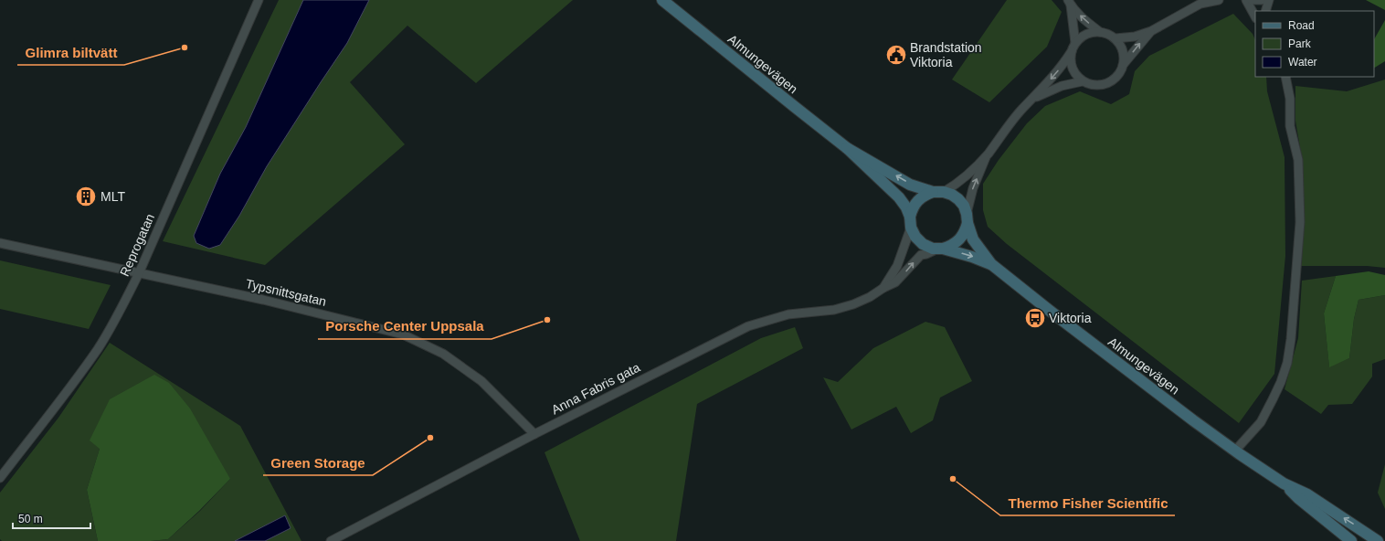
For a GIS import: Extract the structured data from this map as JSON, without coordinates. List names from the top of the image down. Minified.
{"streets":{"main road":["Almungevägen"],"street":["Reprogatan","Typsnittsgatan","Anna Fabris gata"]},"crossings":[["Almungevägen","Anna Fabris gata"],["Reprogatan","Typsnittsgatan"],["Typsnittsgatan","Anna Fabris gata"]],"places":{"other":["Glimra biltvätt","Porsche Center Uppsala","Green Storage","Thermo Fisher Scientific"],"public building":["Brandstation Viktoria"],"building":["MLT"],"bus stop":["Viktoria"]},"legend":["Road","Park","Water"],"scale_bar":"50 m"}
